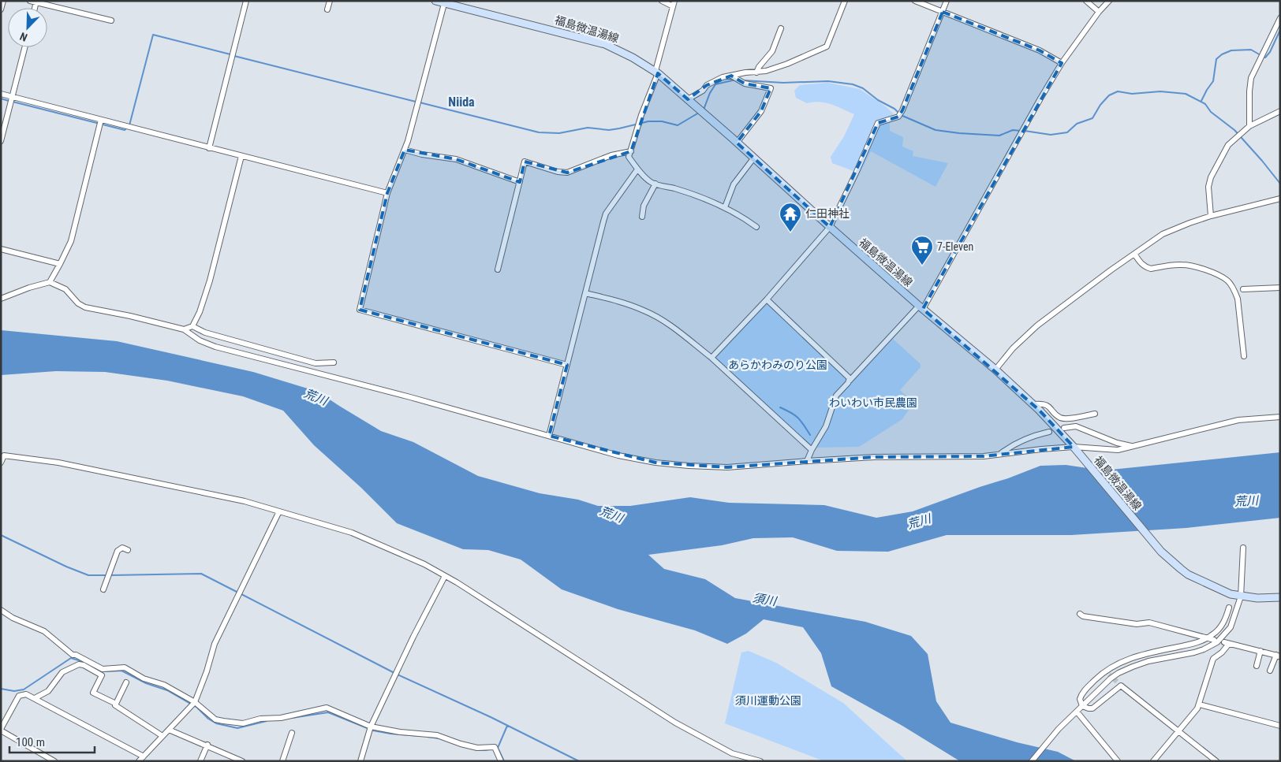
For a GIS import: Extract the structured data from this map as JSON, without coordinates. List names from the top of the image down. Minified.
{"streets":{"main road":["福島微温湯線"]},"districts":["Niida"],"water":["荒川","須川"],"parks":["あらかわみのり公園","わいわい市民農園","須川運動公園"],"places":{"temple":["仁田神社"],"supermarket":["7-Eleven"]},"scale_bar":"100 m","north":"bottom left"}
